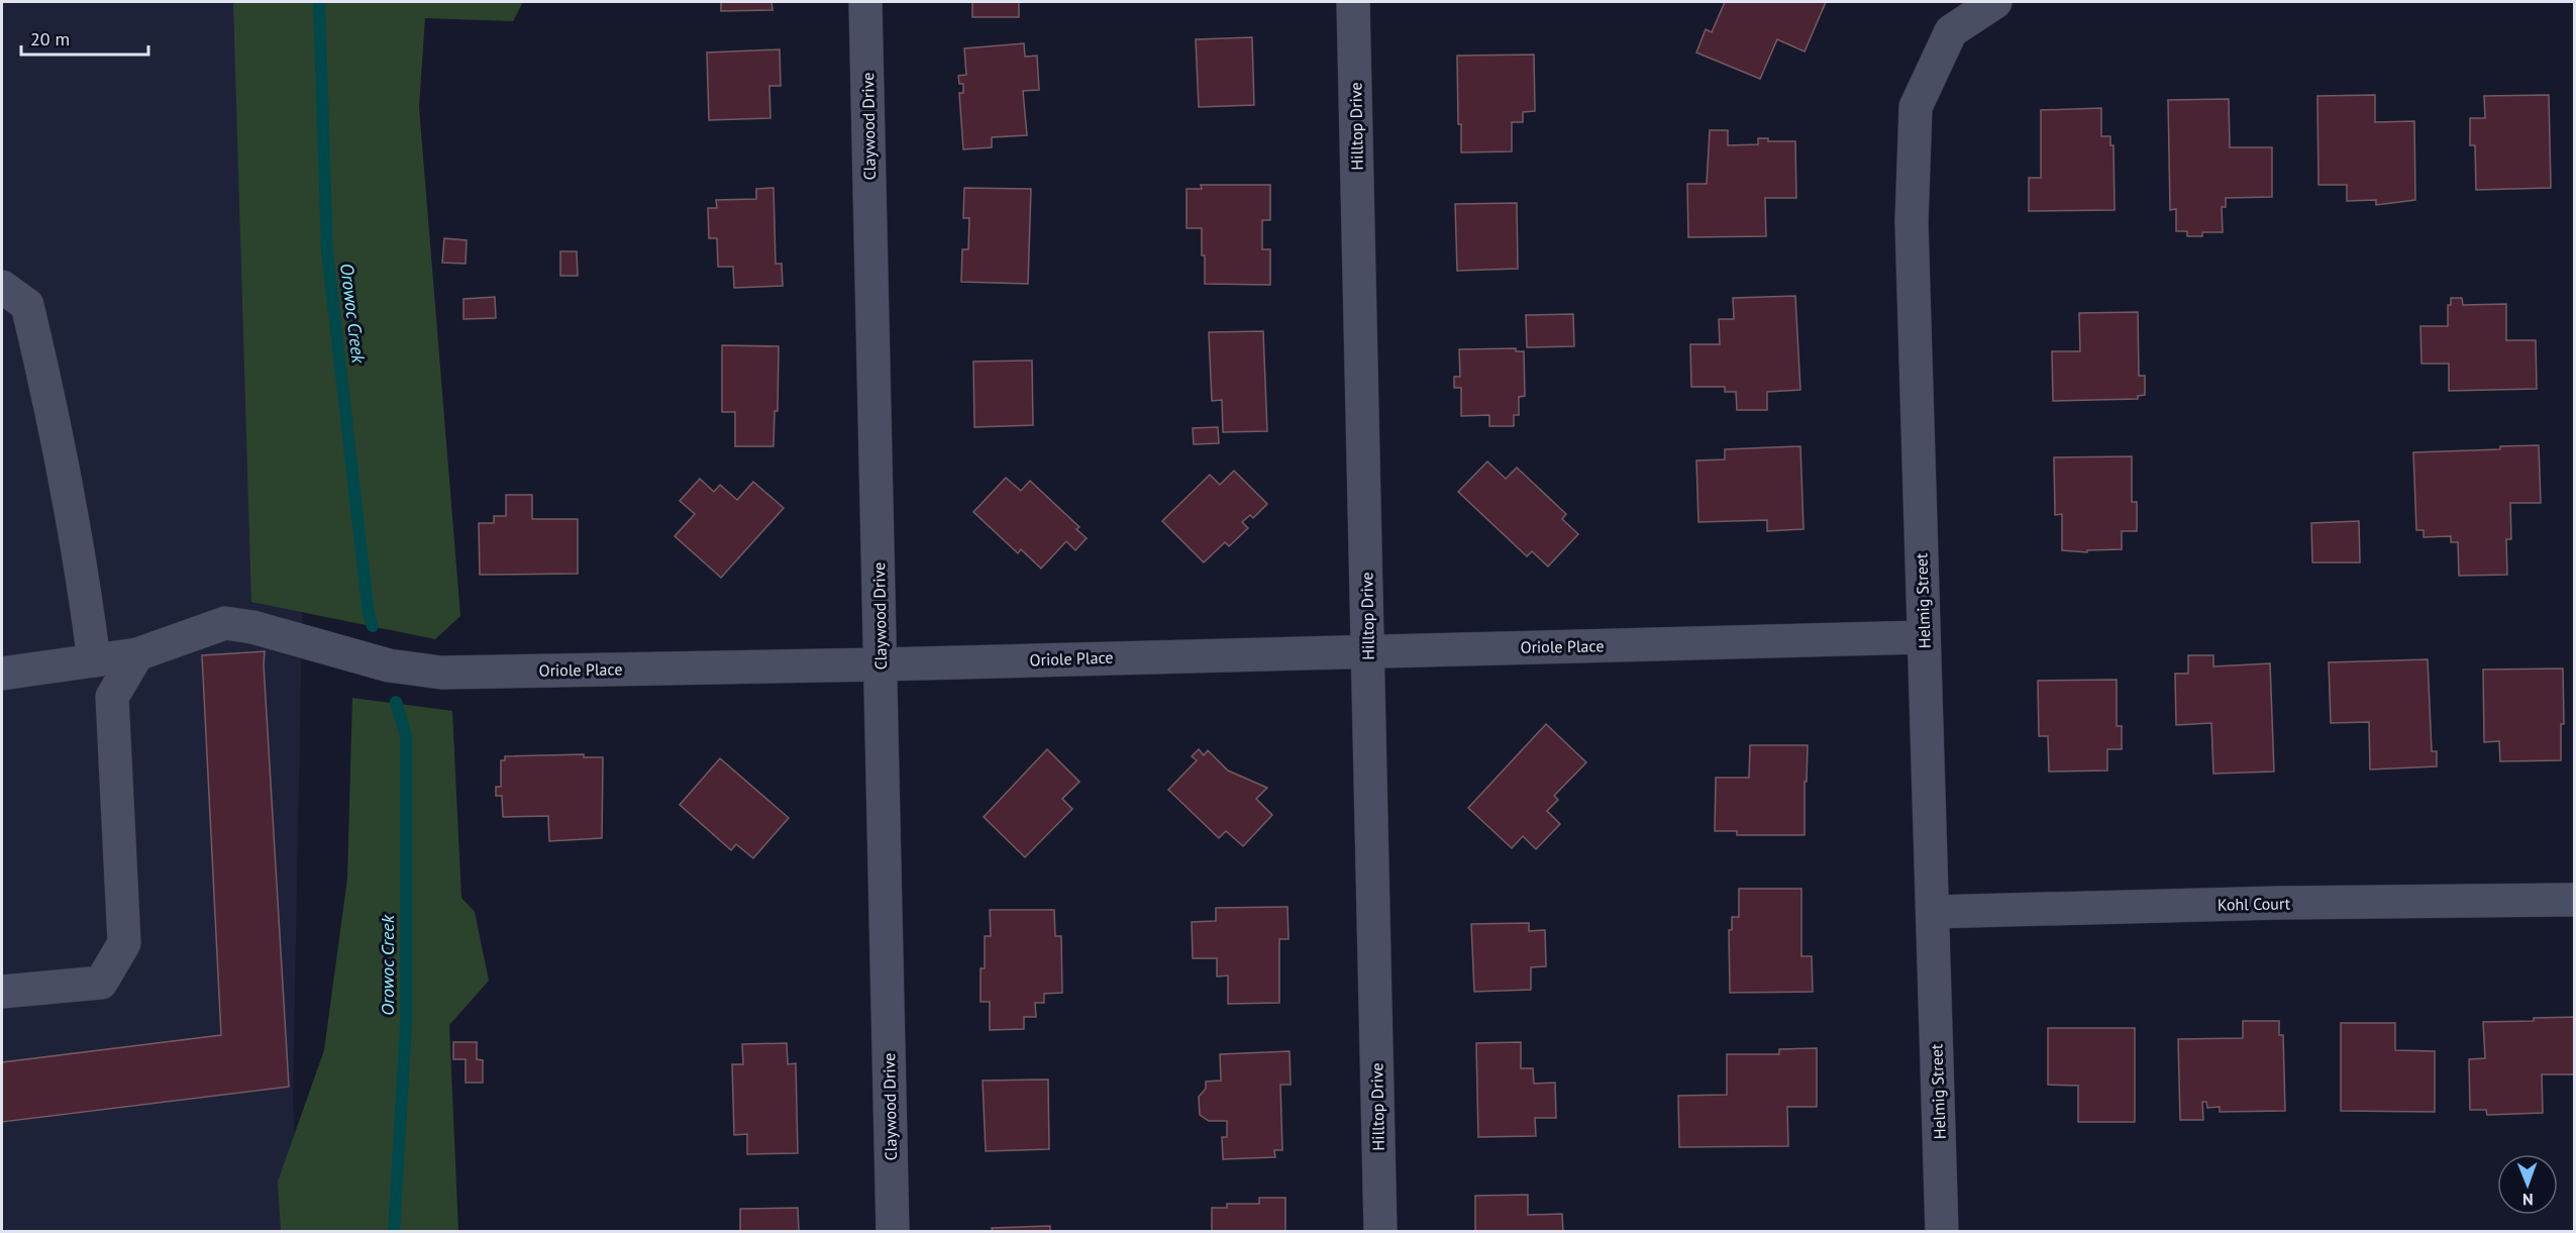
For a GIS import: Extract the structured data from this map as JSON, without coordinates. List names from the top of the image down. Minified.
{"streets":{"street":["Claywood Drive","Hilltop Drive","Helmig Street","Oriole Place","Kohl Court"]},"crossings":[["Claywood Drive","Oriole Place"],["Hilltop Drive","Oriole Place"],["Helmig Street","Oriole Place"],["Helmig Street","Kohl Court"]],"water":["Orowoc Creek"],"scale_bar":"20 m","north":"bottom"}
